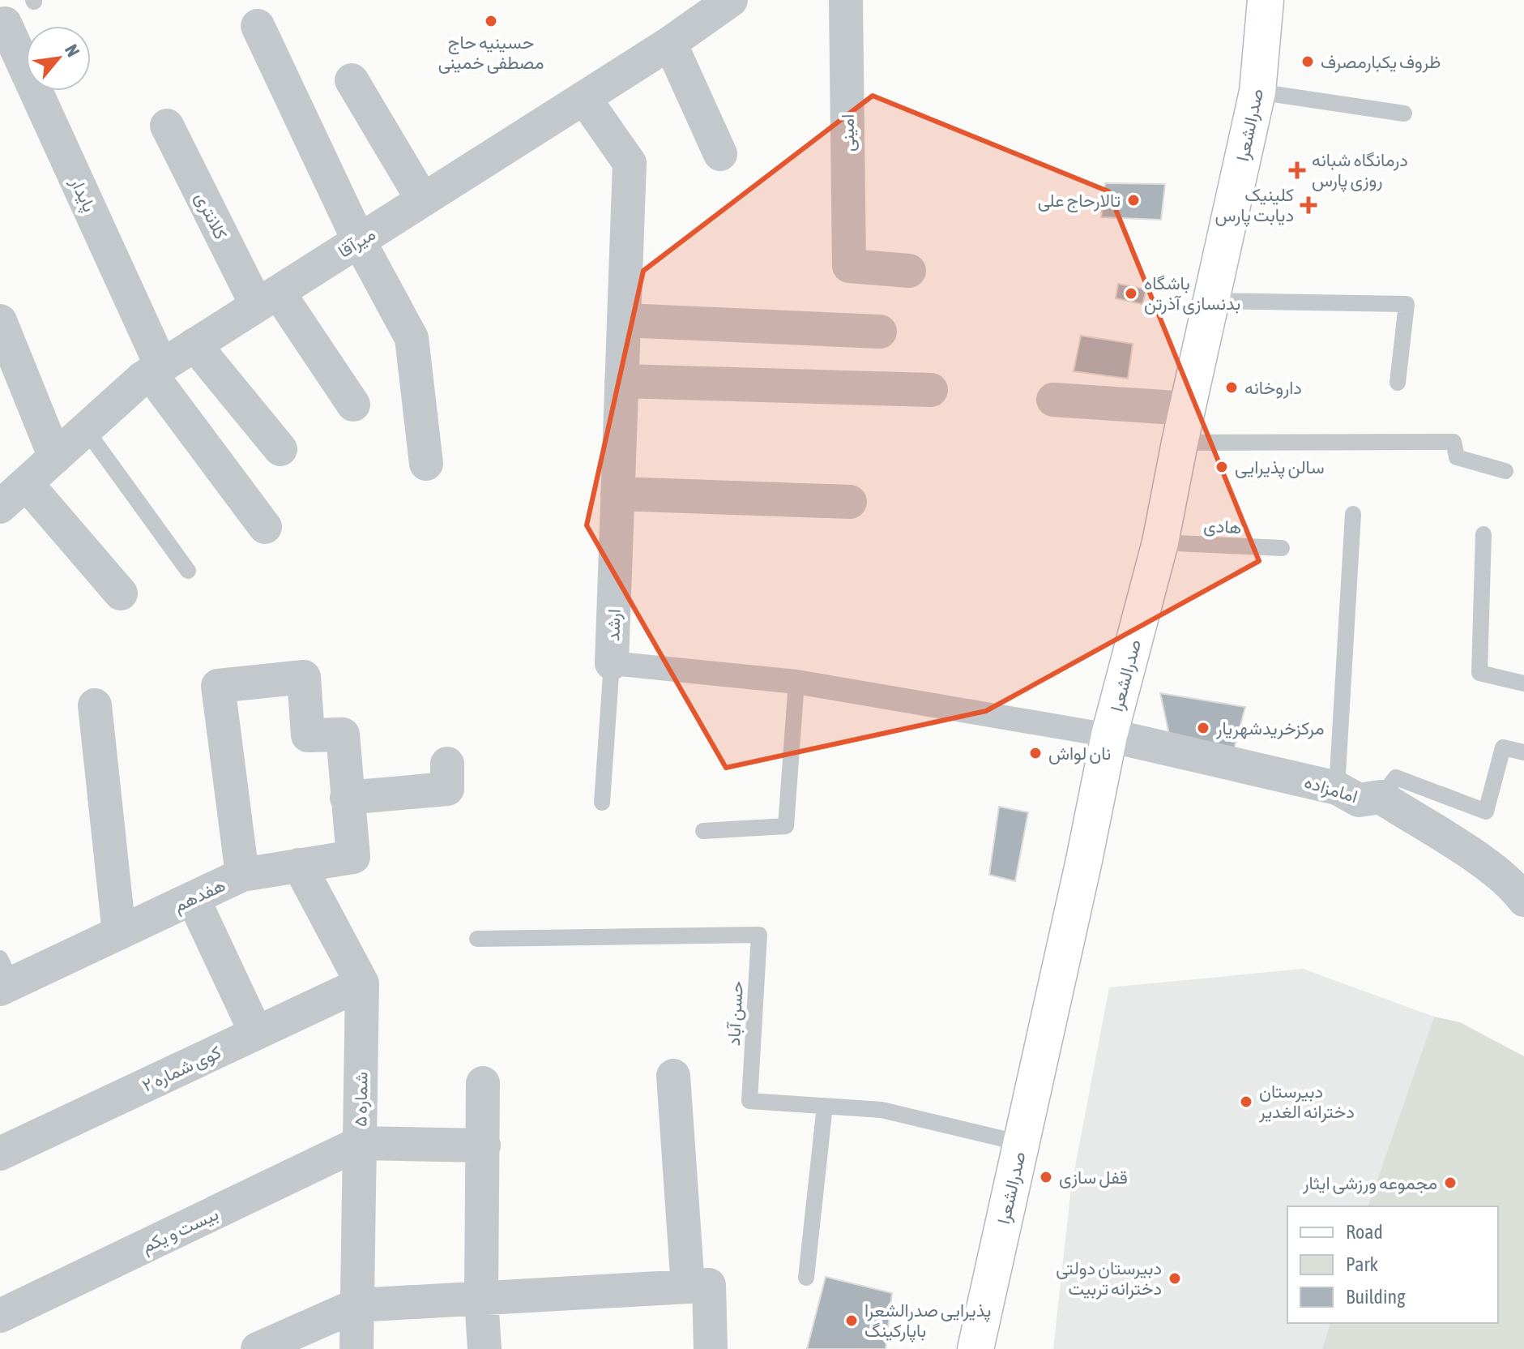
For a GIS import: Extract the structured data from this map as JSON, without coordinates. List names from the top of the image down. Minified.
{"streets":{"main road":["صدرالشعرا"],"street":["امینی","پایدار","کلانتری","میرآقا","ارشد","امامزاده","هفدهم","کوی شماره ۲","شماره ۵","بیست و یکم"],"lane":["هادی","حسن آباد"]},"crossings":[["صدرالشعرا","هادی"],["صدرالشعرا","ارشد"],["صدرالشعرا","امامزاده"],["صدرالشعرا","حسن آباد"],["پایدار","میرآقا"],["کلانتری","میرآقا"],["میرآقا","ارشد"],["ارشد","امامزاده"],["هفدهم","شماره ۵"],["کوی شماره ۲","شماره ۵"],["شماره ۵","بیست و یکم"]],"places":{"other":["حسینیه حاج مصطفی خمینی","ظروف یکبارمصرف","تالارحاج علی","باشگاه بدنسازی آذرتن","داروخانه","سالن پذیرایی","مرکزخریدشهریار","نان لواش","دبیرستان دخترانه الغدیر","قفل سازی","مجموعه ورزشی ایثار","دبیرستان دولتی دخترانه تربیت","پذیرایی صدرالشعرا باپارکینگ"],"health":["درمانگاه شبانه روزی پارس","کلینیک دیابت پارس"]},"legend":["Road","Park","Building"],"north":"top right"}
